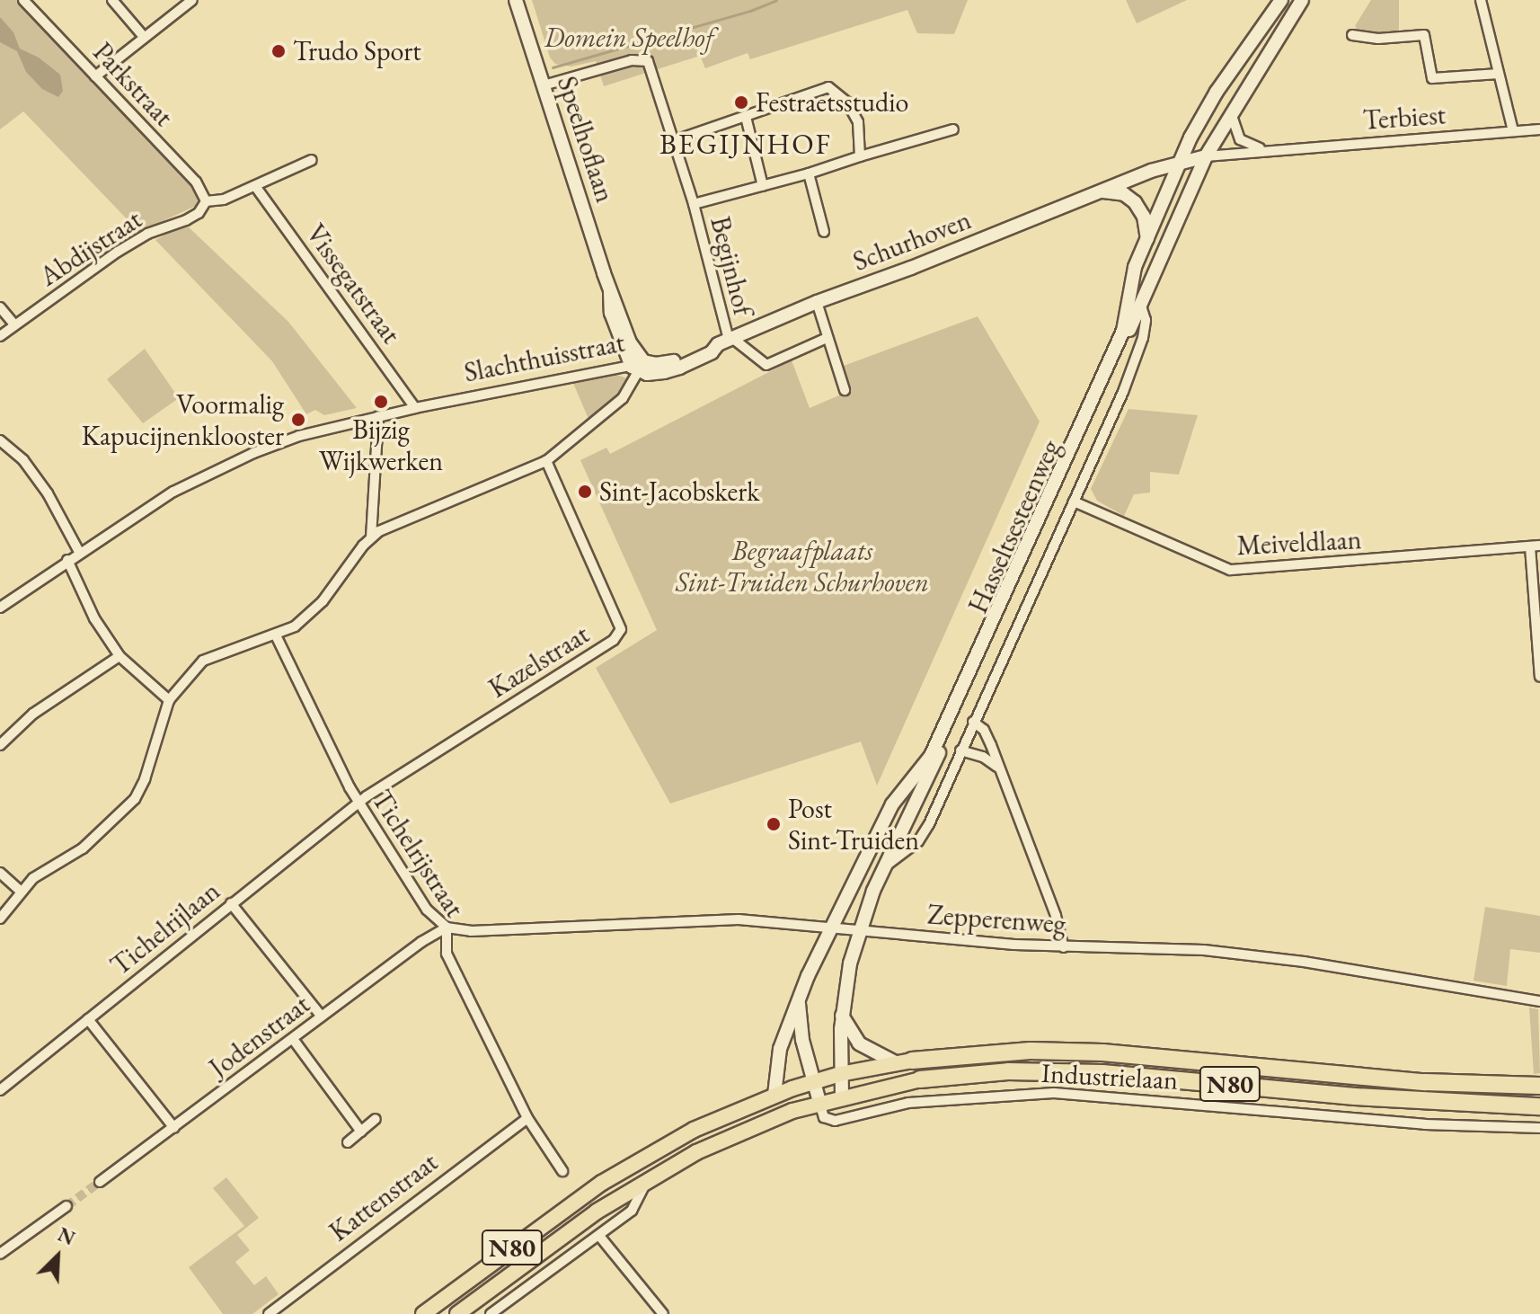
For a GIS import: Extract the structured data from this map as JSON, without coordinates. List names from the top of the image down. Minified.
{"streets":{"highway":["N80"],"main road":["Speelhoflaan","Schurhoven","Slachthuisstraat","Hasseltsesteenweg"],"street":["Parkstraat","Terbiest","Abdijstraat","Begijnhof","Vissegatstraat","Meiveldlaan","Kazelstraat","Tichelrijstraat","Zepperenweg","Tichelrijlaan","Jodenstraat","Industrielaan","Kattenstraat"]},"crossings":[["Parkstraat","Abdijstraat"],["Terbiest","Schurhoven"],["Terbiest","Hasseltsesteenweg"],["Speelhoflaan","Begijnhof"],["Speelhoflaan","Slachthuisstraat"],["Schurhoven","Begijnhof"],["Schurhoven","Slachthuisstraat"],["Schurhoven","Hasseltsesteenweg"],["Begijnhof","Slachthuisstraat"],["Vissegatstraat","Slachthuisstraat"],["Hasseltsesteenweg","Zepperenweg"],["Hasseltsesteenweg","Industrielaan"],["Hasseltsesteenweg","N80"],["Kazelstraat","Tichelrijstraat"],["Kazelstraat","Tichelrijlaan"],["Tichelrijstraat","Zepperenweg"],["Tichelrijstraat","Tichelrijlaan"],["Tichelrijstraat","Jodenstraat"],["Tichelrijstraat","Kattenstraat"],["Zepperenweg","Jodenstraat"],["Industrielaan","N80"]],"districts":["BEGIJNHOF"],"parks":["Domein Speelhof","Begraafplaats Sint-Truiden Schurhoven"],"places":["Trudo Sport","Festraetsstudio","Bijzig Wijkwerken","Voormalig Kapucijnenklooster","Sint-Jacobskerk","Post Sint-Truiden"],"north":"top right"}
